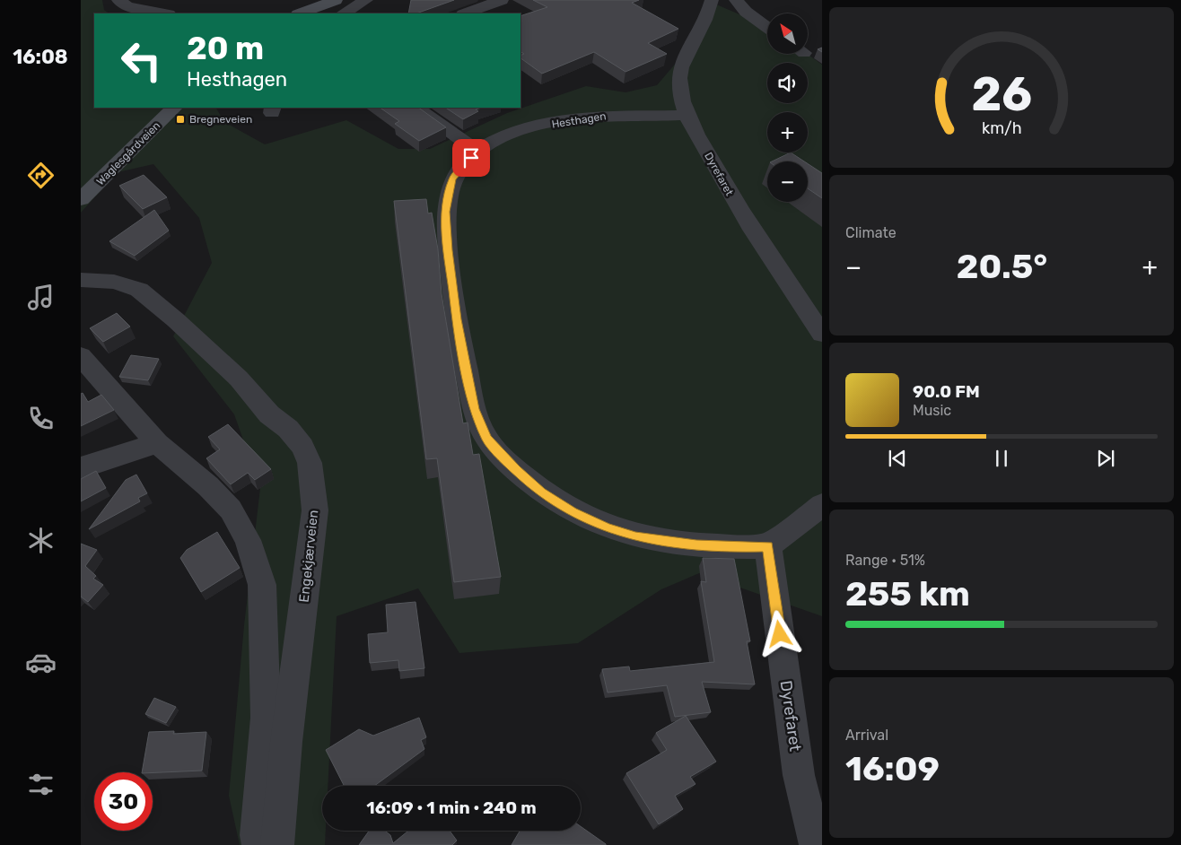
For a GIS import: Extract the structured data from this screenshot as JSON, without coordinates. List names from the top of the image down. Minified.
{"streets":{"main road":["Waglesgårdveien"],"street":["Hesthagen","Dyrefaret","Engekjærveien"]},"crossings":[["Hesthagen","Dyrefaret"]],"places":{"transit":["Bregneveien"]},"north":"top left","page":{"tabs":"16:08","map_buttons":["+","−"],"turn":["20 m","Hesthagen"],"tile":["Climate",["Range · 51%","255 km"],["Arrival","16:09"]],"heat":["−","20.5°","+"],"song":["90.0 FM","Music"],"limit":"30","trip":"16:09 · 1 min · 240 m","gauge":["26","km/h"]}}
